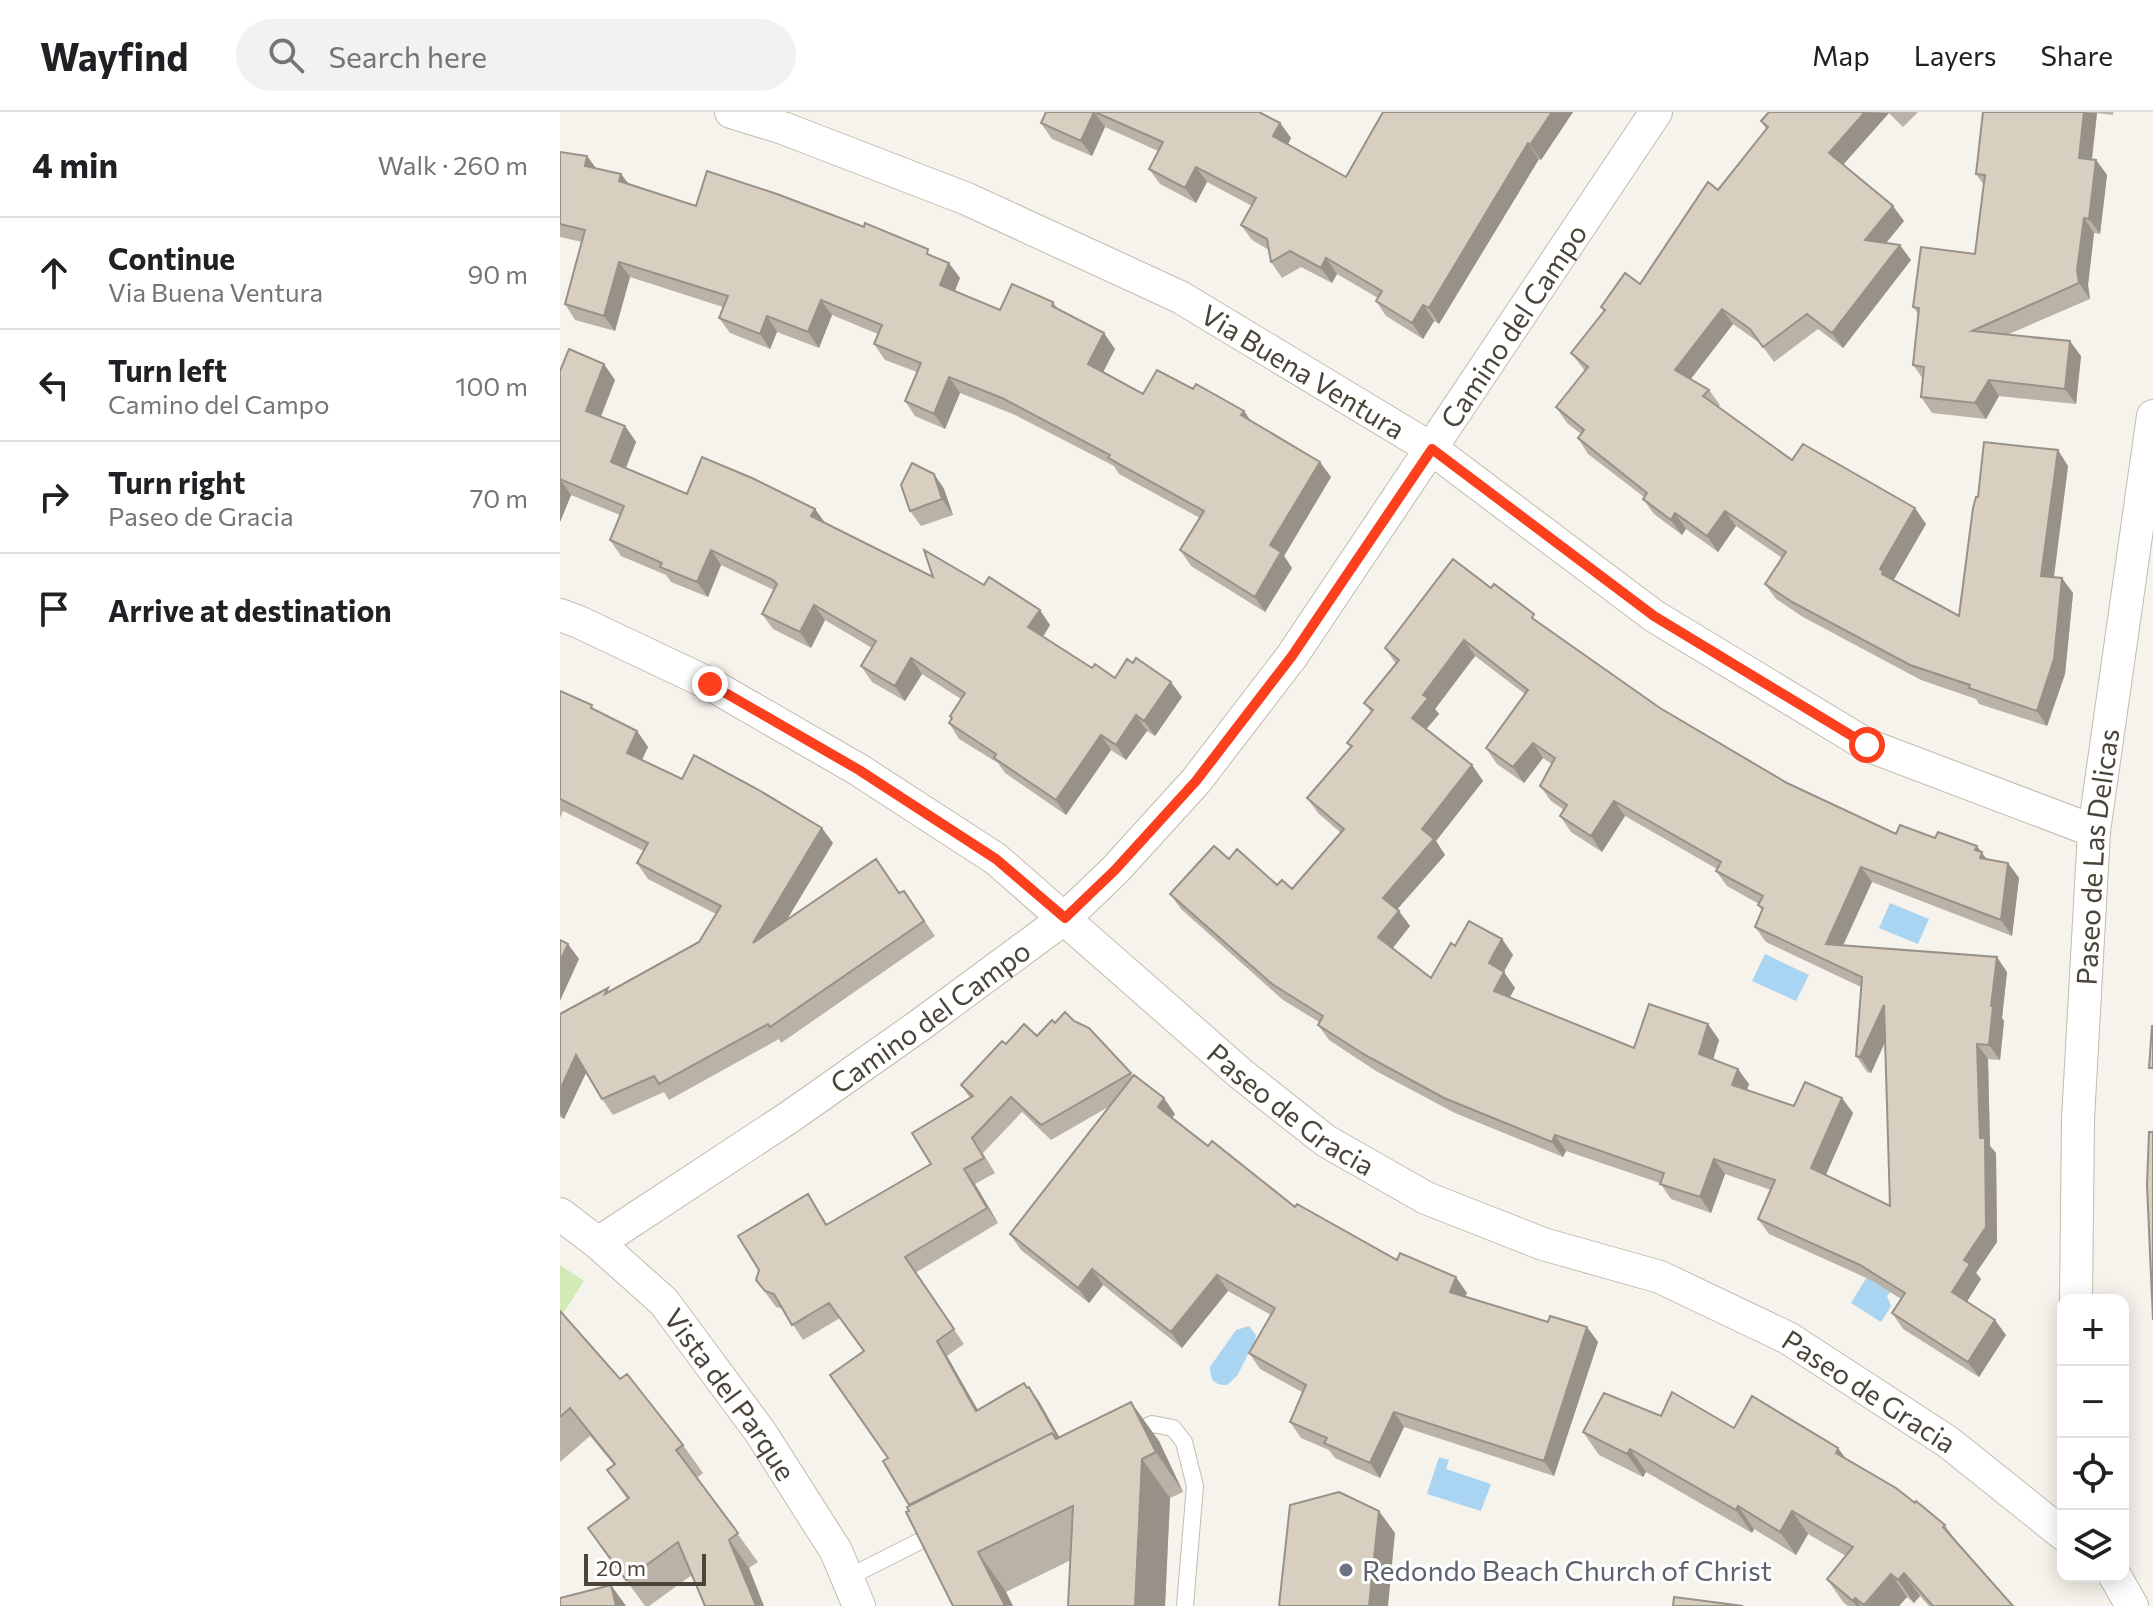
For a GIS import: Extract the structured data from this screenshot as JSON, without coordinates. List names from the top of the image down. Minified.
{"streets":{"street":["Camino del Campo","Via Buena Ventura","Paseo de Las Delicas","Paseo de Gracia","Vista del Parque"]},"crossings":[["Camino del Campo","Via Buena Ventura"],["Camino del Campo","Paseo de Gracia"],["Camino del Campo","Vista del Parque"],["Via Buena Ventura","Paseo de Las Delicas"]],"places":["Redondo Beach Church of Christ"],"scale_bar":"20 m","page":{"header":"Wayfind","search":"Search here","nav":["Map","Layers","Share"],"heading":["4 min","Walk · 260 m"],"list":[["Continue","Via Buena Ventura","90 m"],["Turn left","Camino del Campo","100 m"],["Turn right","Paseo de Gracia","70 m"],"Arrive at destination"],"map_buttons":["+","−"],"scale":"20 m"}}
